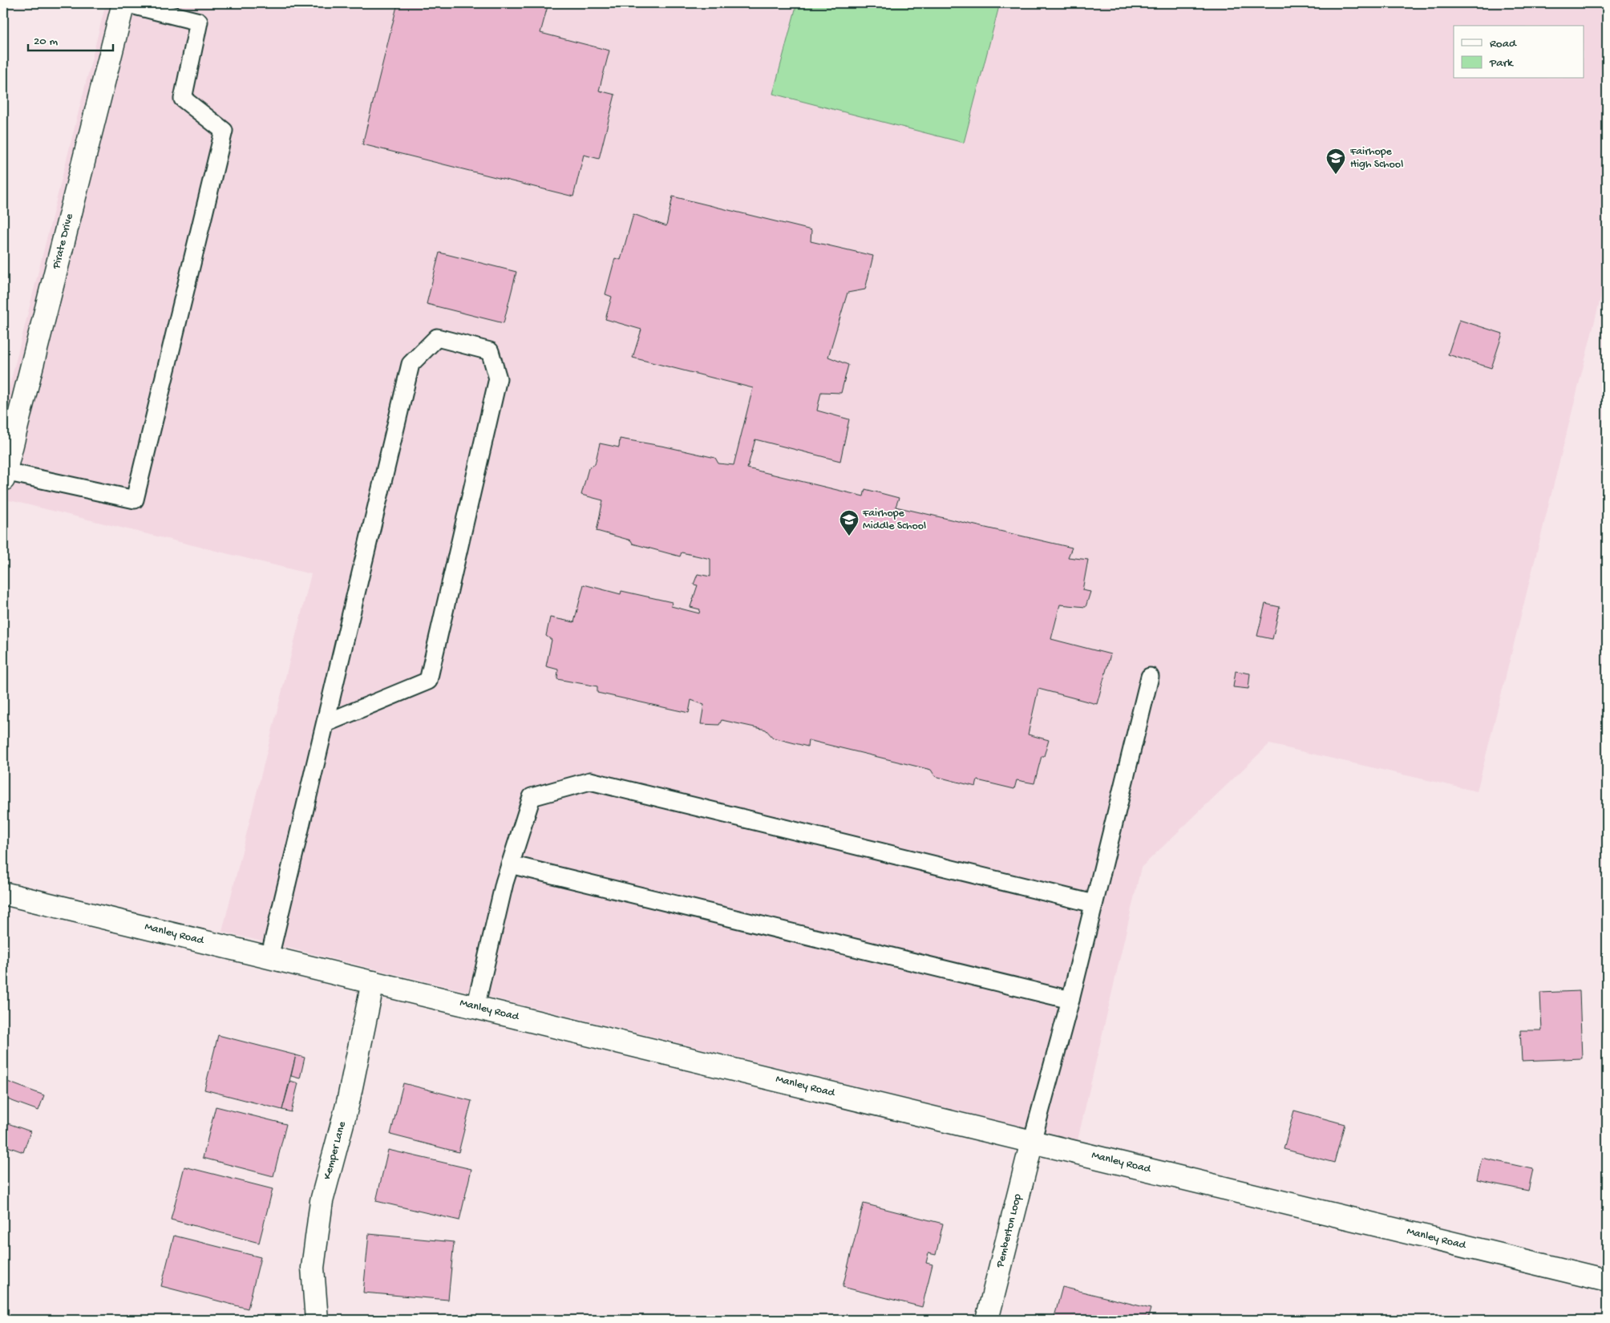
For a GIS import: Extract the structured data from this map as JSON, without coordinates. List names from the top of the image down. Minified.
{"streets":{"street":["Pirate Drive","Manley Road","Kemper Lane","Pemberton Loop"]},"crossings":[["Manley Road","Kemper Lane"],["Manley Road","Pemberton Loop"]],"places":{"school or university":["Fairhope High School","Fairhope Middle School"]},"legend":["Road","Park"],"scale_bar":"20 m"}
